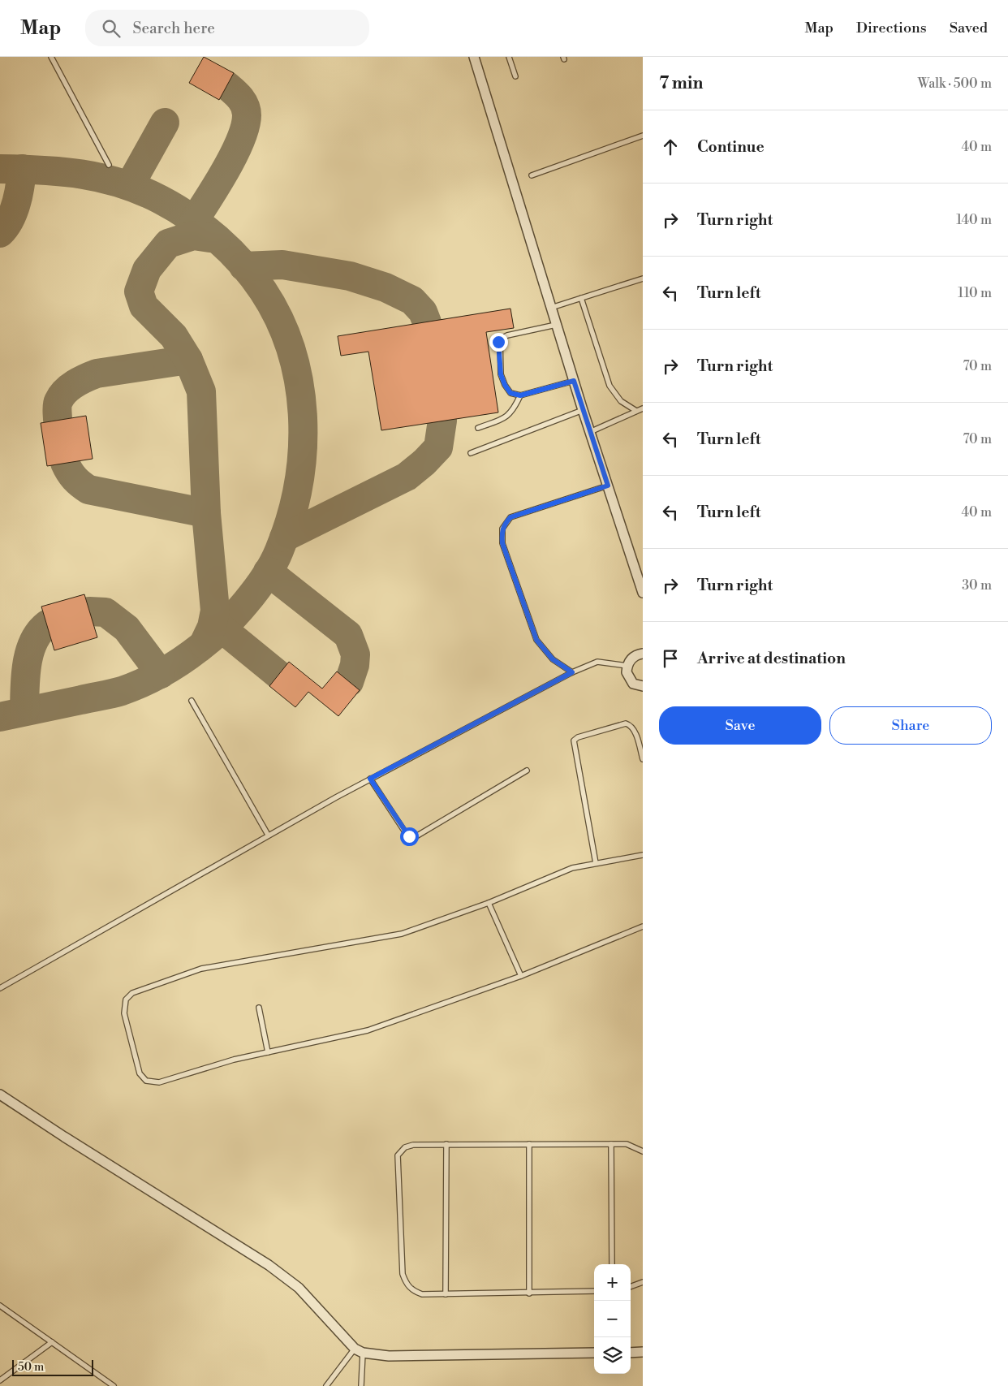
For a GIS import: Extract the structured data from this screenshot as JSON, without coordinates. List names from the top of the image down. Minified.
{"scale_bar":"50 m","page":{"header":"Map","search":"Search here","nav":["Map","Directions","Saved"],"heading":["7 min","Walk · 500 m"],"list":[["Continue","40 m"],["Turn right","140 m"],["Turn left","110 m"],["Turn right","70 m"],["Turn left","70 m"],["Turn left","40 m"],["Turn right","30 m"],"Arrive at destination"],"buttons":["Save","Share"],"map_buttons":["+","−"],"scale":"50 m"}}
